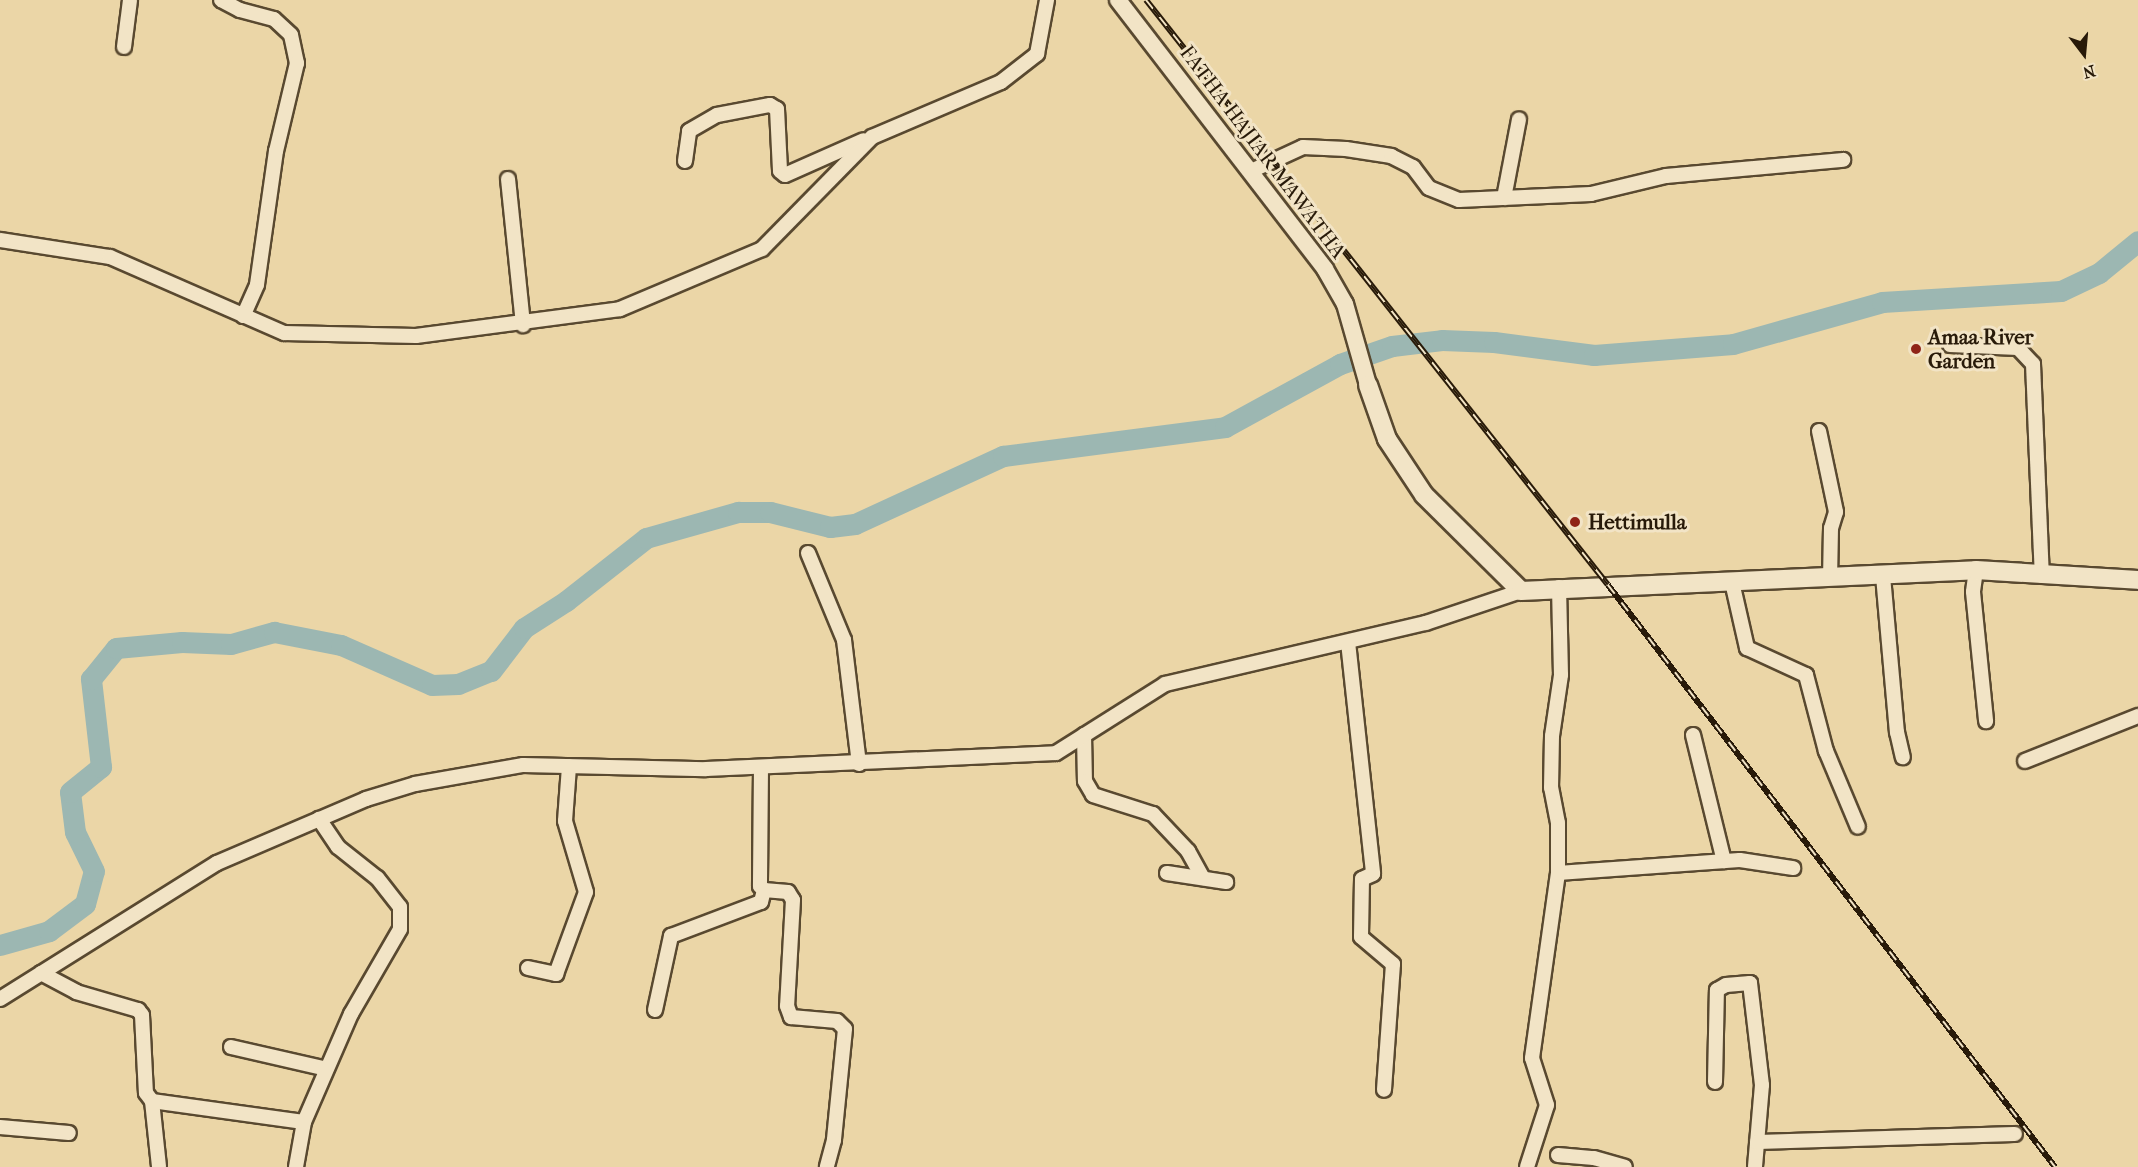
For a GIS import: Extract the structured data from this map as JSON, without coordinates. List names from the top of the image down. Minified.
{"streets":{"street":["FATHA HAJIAR MAWATHA"]},"places":["Amaa River Garden","Hettimulla"],"north":"bottom"}
